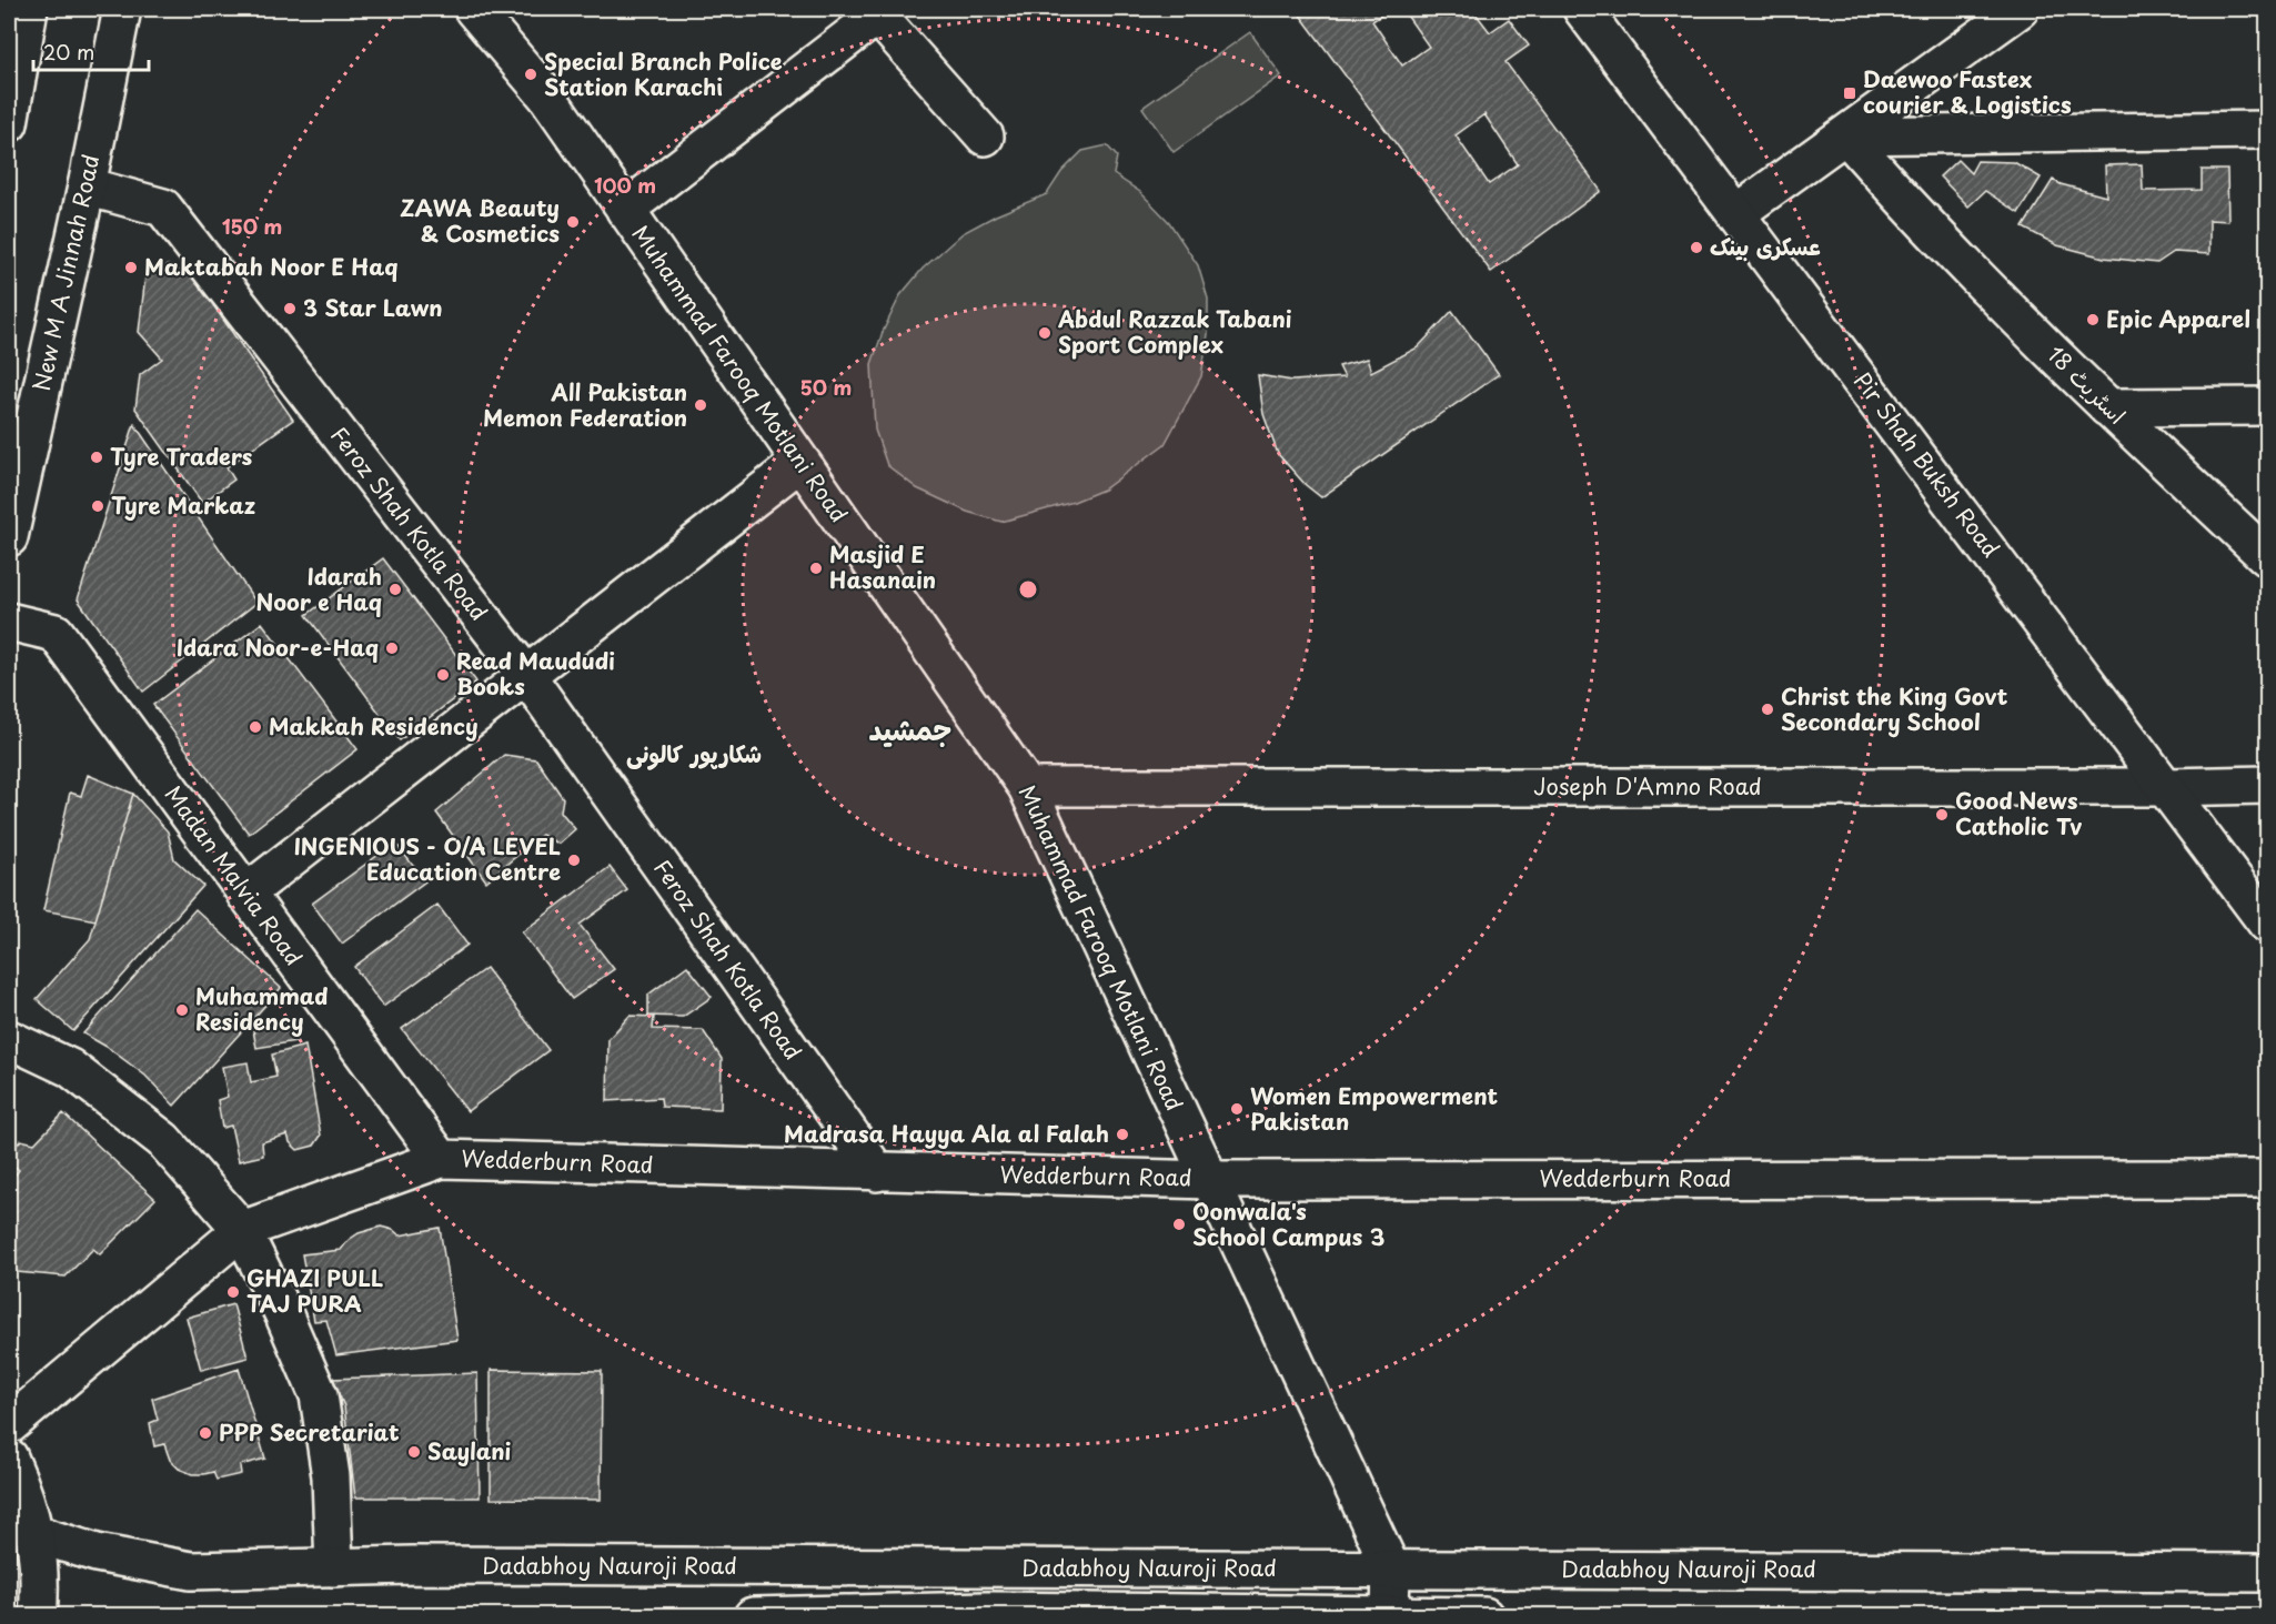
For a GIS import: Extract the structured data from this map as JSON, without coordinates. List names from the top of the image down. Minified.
{"streets":{"street":["New M A Jinnah Road","Muhammad Farooq Motlani Road","اسٹریٹ 18","Pir Shah Buksh Road","Feroz Shah Kotla Road","Joseph D'Amno Road","Madan Malvia Road","Wedderburn Road","Dadabhoy Nauroji Road"]},"crossings":[["New M A Jinnah Road","Feroz Shah Kotla Road"],["Muhammad Farooq Motlani Road","Joseph D'Amno Road"],["Muhammad Farooq Motlani Road","Wedderburn Road"],["Muhammad Farooq Motlani Road","Dadabhoy Nauroji Road"],["Pir Shah Buksh Road","Joseph D'Amno Road"],["Feroz Shah Kotla Road","Wedderburn Road"],["Madan Malvia Road","Wedderburn Road"]],"districts":["جمشید","شکارپور کالونی"],"places":{"other":["Special Branch Police Station Karachi","ZAWA Beauty & Cosmetics","عسکری بینک","Maktabah Noor E Haq","3 Star Lawn","Epic Apparel","Abdul Razzak Tabani Sport Complex","All Pakistan Memon Federation","Tyre Traders","Tyre Markaz","Masjid E Hasanain","Idarah Noor e Haq","Idara Noor-e-Haq","Read Maududi Books","Christ the King Govt Secondary School","Makkah Residency","Good News Catholic Tv","INGENIOUS - O/A LEVEL Education Centre","Muhammad Residency","Women Empowerment Pakistan","Madrasa Hayya Ala al Falah","Oonwala's School Campus 3","GHAZI PULL TAJ PURA","PPP Secretariat","Saylani"],"transit":["Daewoo Fastex courier & Logistics"]},"scale_bar":"20 m","rings":["100 m","150 m","50 m"]}
